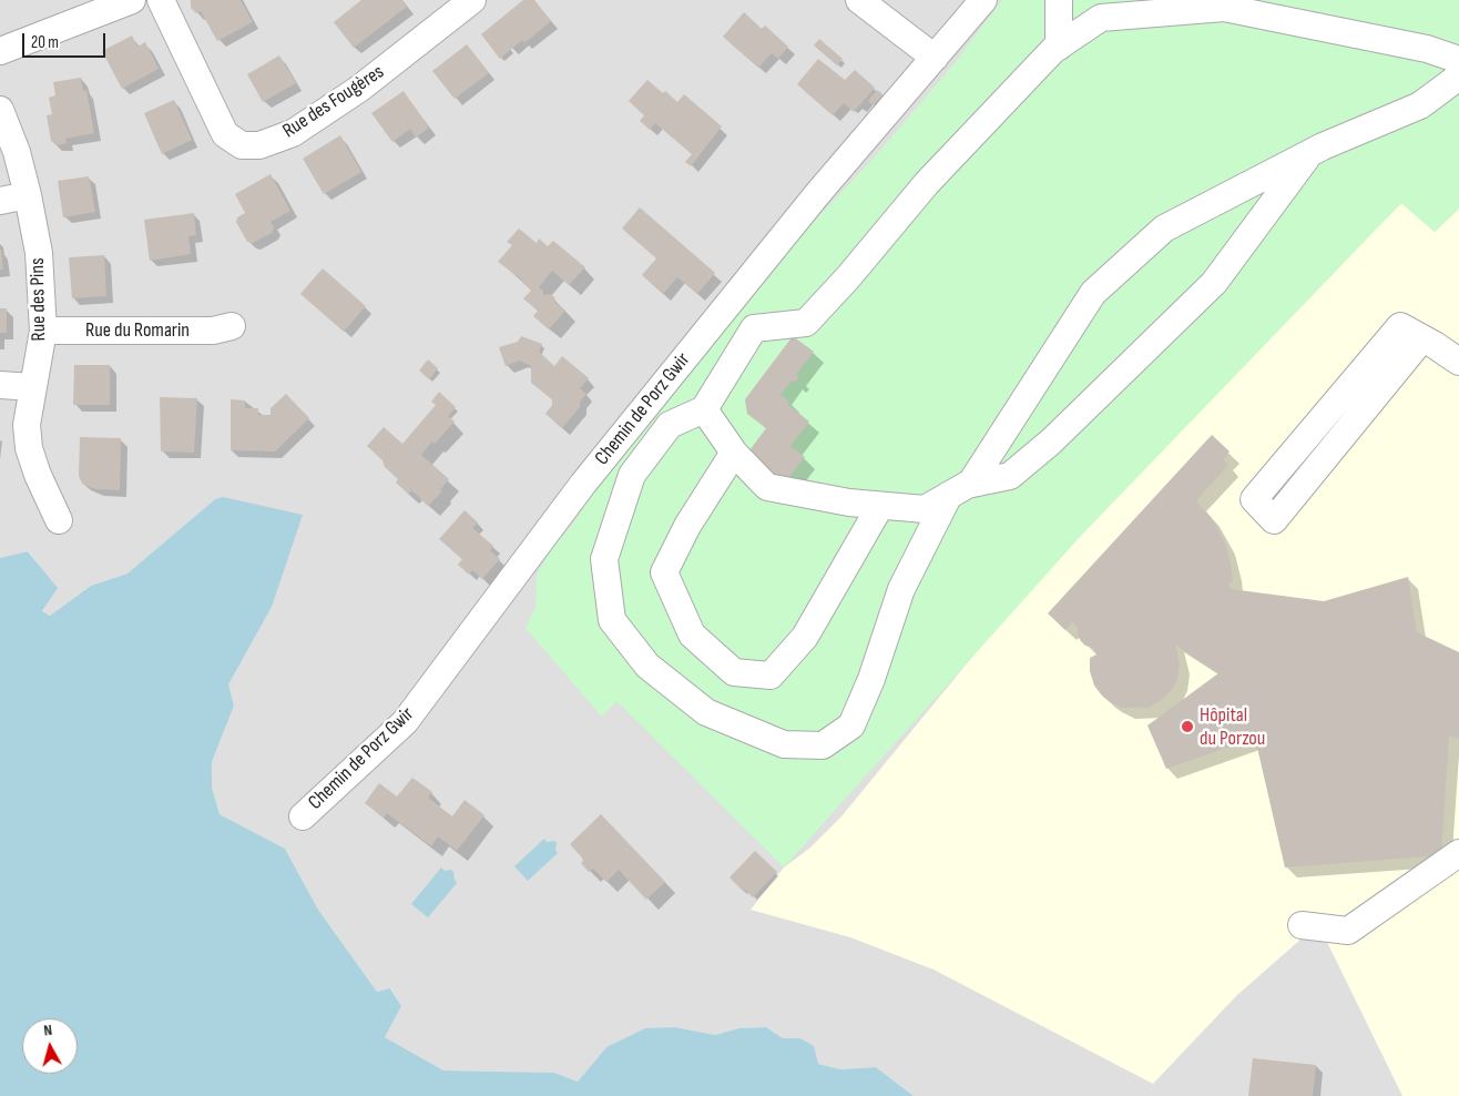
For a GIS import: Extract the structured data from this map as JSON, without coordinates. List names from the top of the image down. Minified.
{"streets":{"street":["Rue des Fougères","Rue des Pins","Rue du Romarin","Chemin de Porz Gwir"]},"crossings":[["Rue des Pins","Rue du Romarin"]],"places":["Hôpital du Porzou"],"scale_bar":"20 m","north":"top"}
